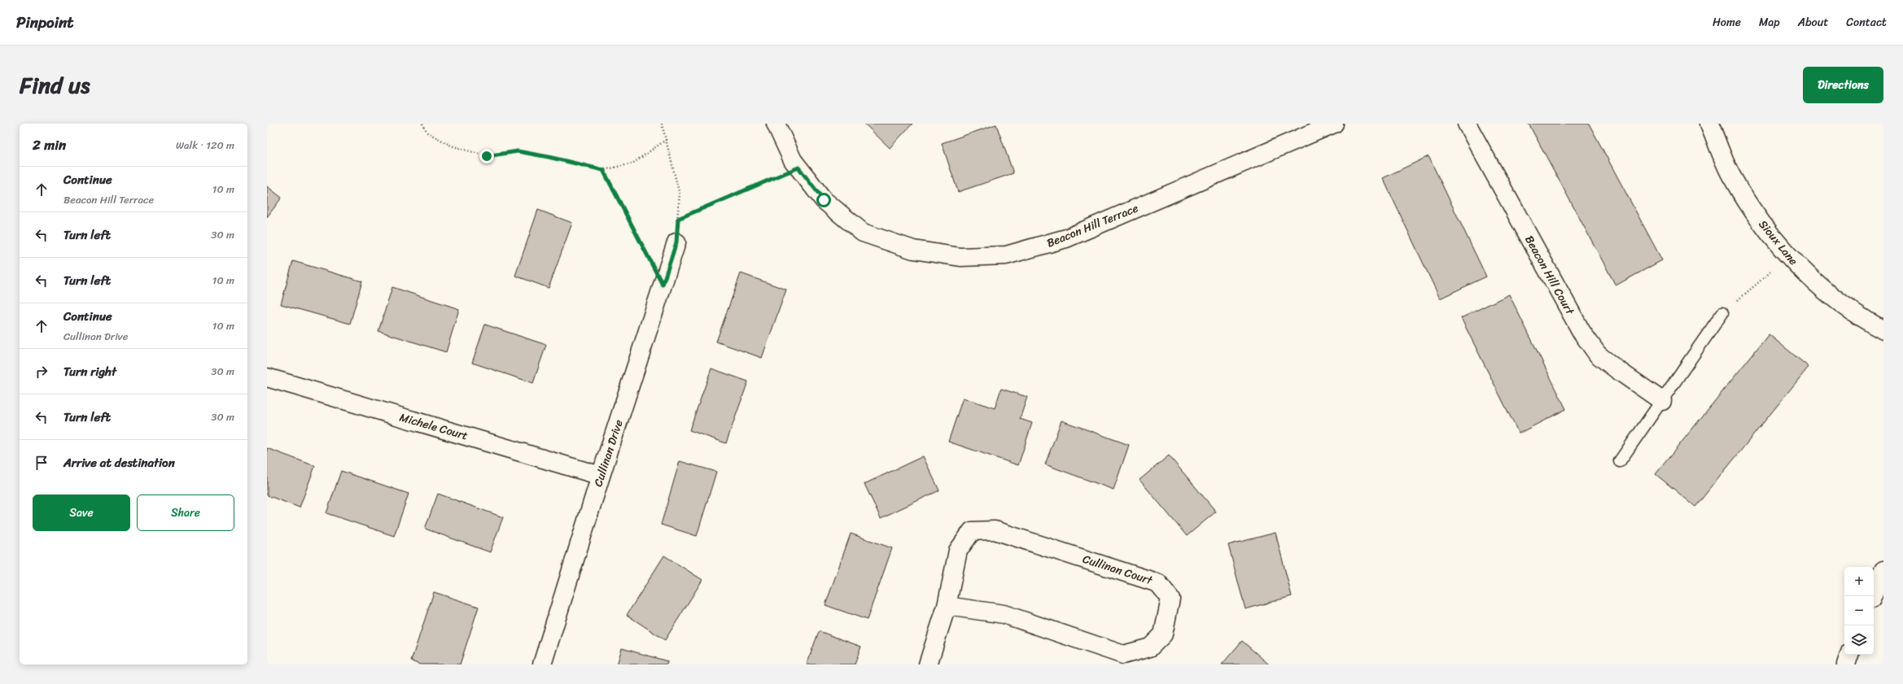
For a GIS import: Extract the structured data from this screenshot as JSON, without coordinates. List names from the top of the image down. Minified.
{"streets":{"street":["Beacon Hill Terrace","Sioux Lane","Beacon Hill Court","Michele Court","Cullinan Drive","Cullinan Court"]},"crossings":[["Michele Court","Cullinan Drive"]],"page":{"header":"Pinpoint","nav":["Home","Map","About","Contact"],"title":"Find us","buttons":["Directions",["Save","Share"]],"heading":["2 min","Walk · 120 m"],"list":[["Continue","Beacon Hill Terrace","10 m"],["Turn left","30 m"],["Turn left","10 m"],["Continue","Cullinan Drive","10 m"],["Turn right","30 m"],["Turn left","30 m"],"Arrive at destination"],"map_buttons":["+","−"]}}
